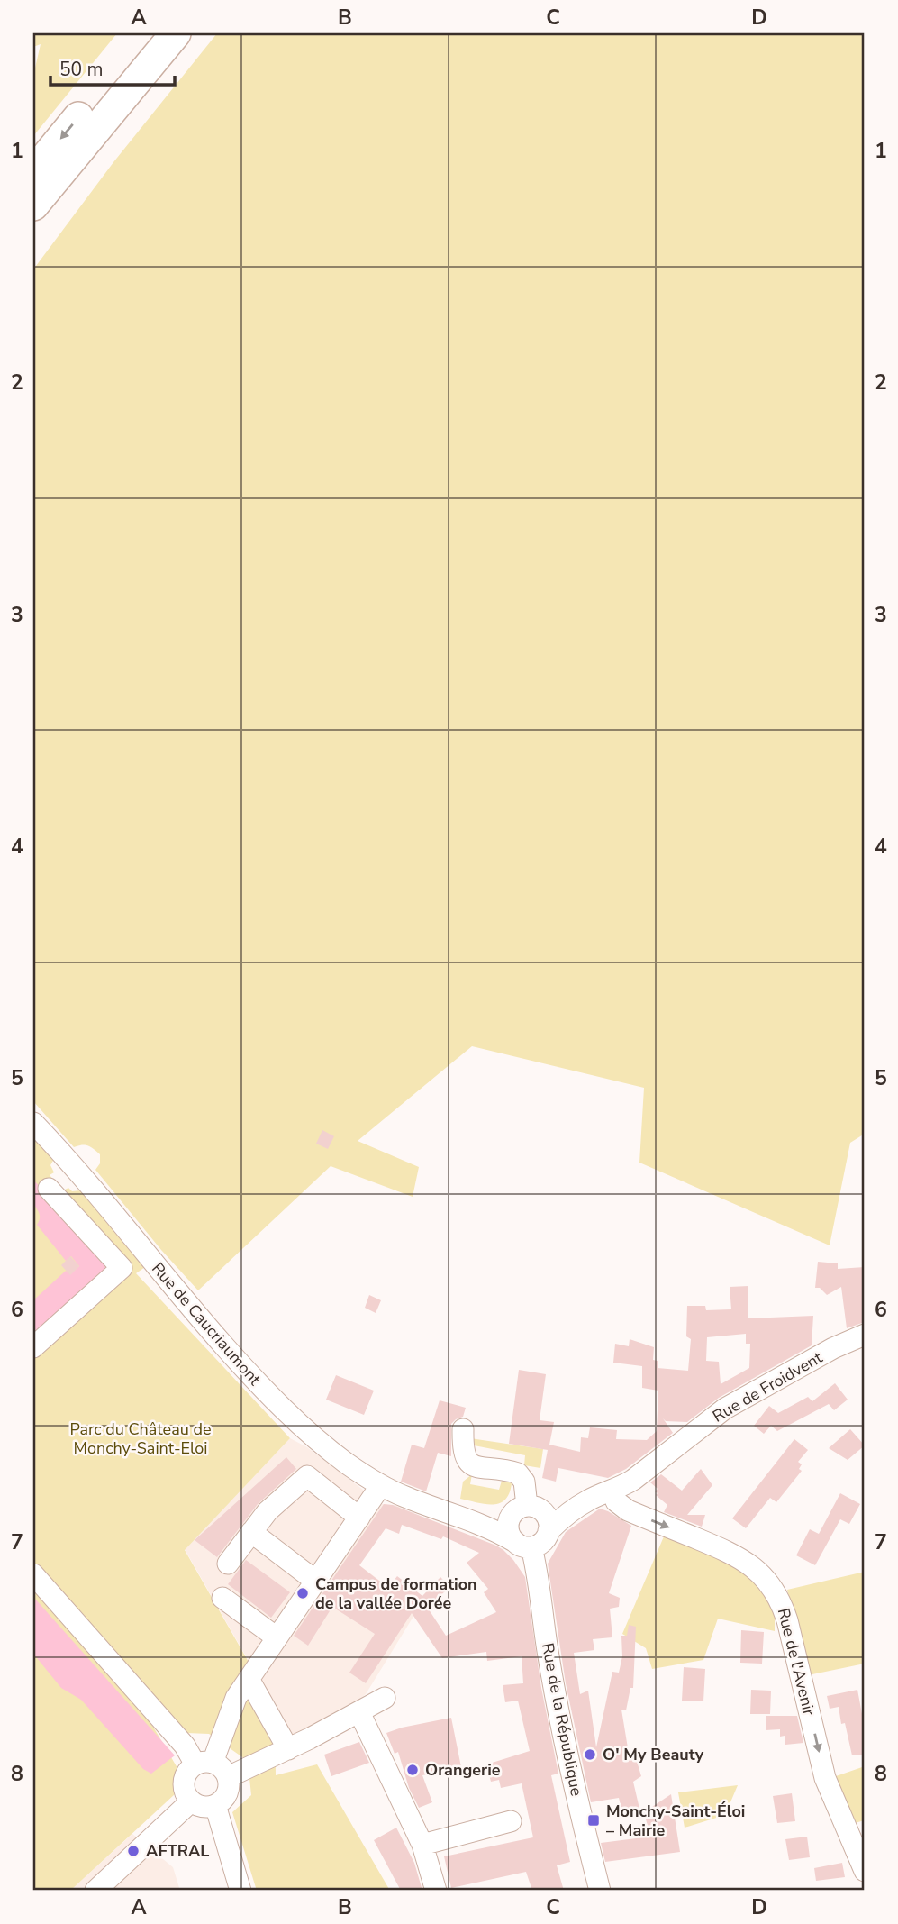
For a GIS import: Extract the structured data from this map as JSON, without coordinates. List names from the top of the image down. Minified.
{"streets":{"street":["Rue de Caucriaumont","Rue de Froidvent","Rue de l'Avenir","Rue de la République"]},"crossings":[["Rue de Froidvent","Rue de l'Avenir"]],"one_way":["Rue de l'Avenir"],"parks":["Parc du Château de Monchy-Saint-Eloi"],"places":{"other":["Campus de formation de la vallée Dorée","O' My Beauty","Orangerie","AFTRAL"],"transit":["Monchy-Saint-Éloi – Mairie"]},"scale_bar":"50 m","grid":{"columns":["A","B","C","D"],"rows":["1","2","3","4","5","6","7","8"]}}
